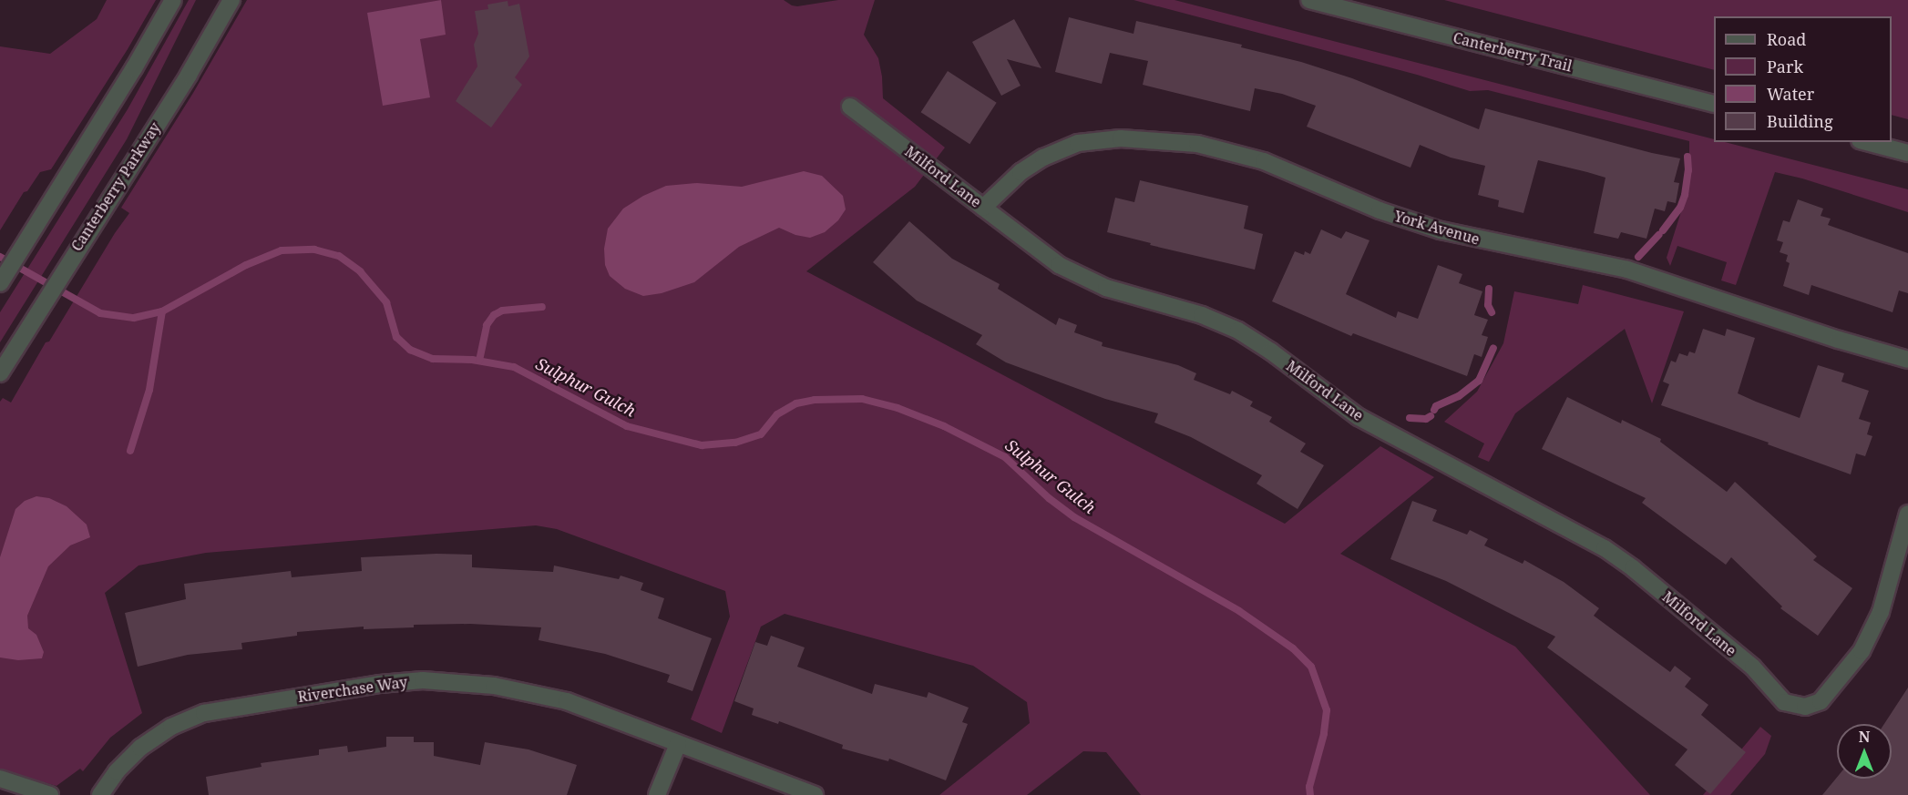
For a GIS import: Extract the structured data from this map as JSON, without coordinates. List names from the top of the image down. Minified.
{"streets":{"street":["Canterberry Trail","Milford Lane","Canterberry Parkway","York Avenue","Riverchase Way"]},"crossings":[["Milford Lane","York Avenue"]],"water":["Sulphur Gulch"],"legend":["Road","Park","Water","Building"],"north":"top"}
